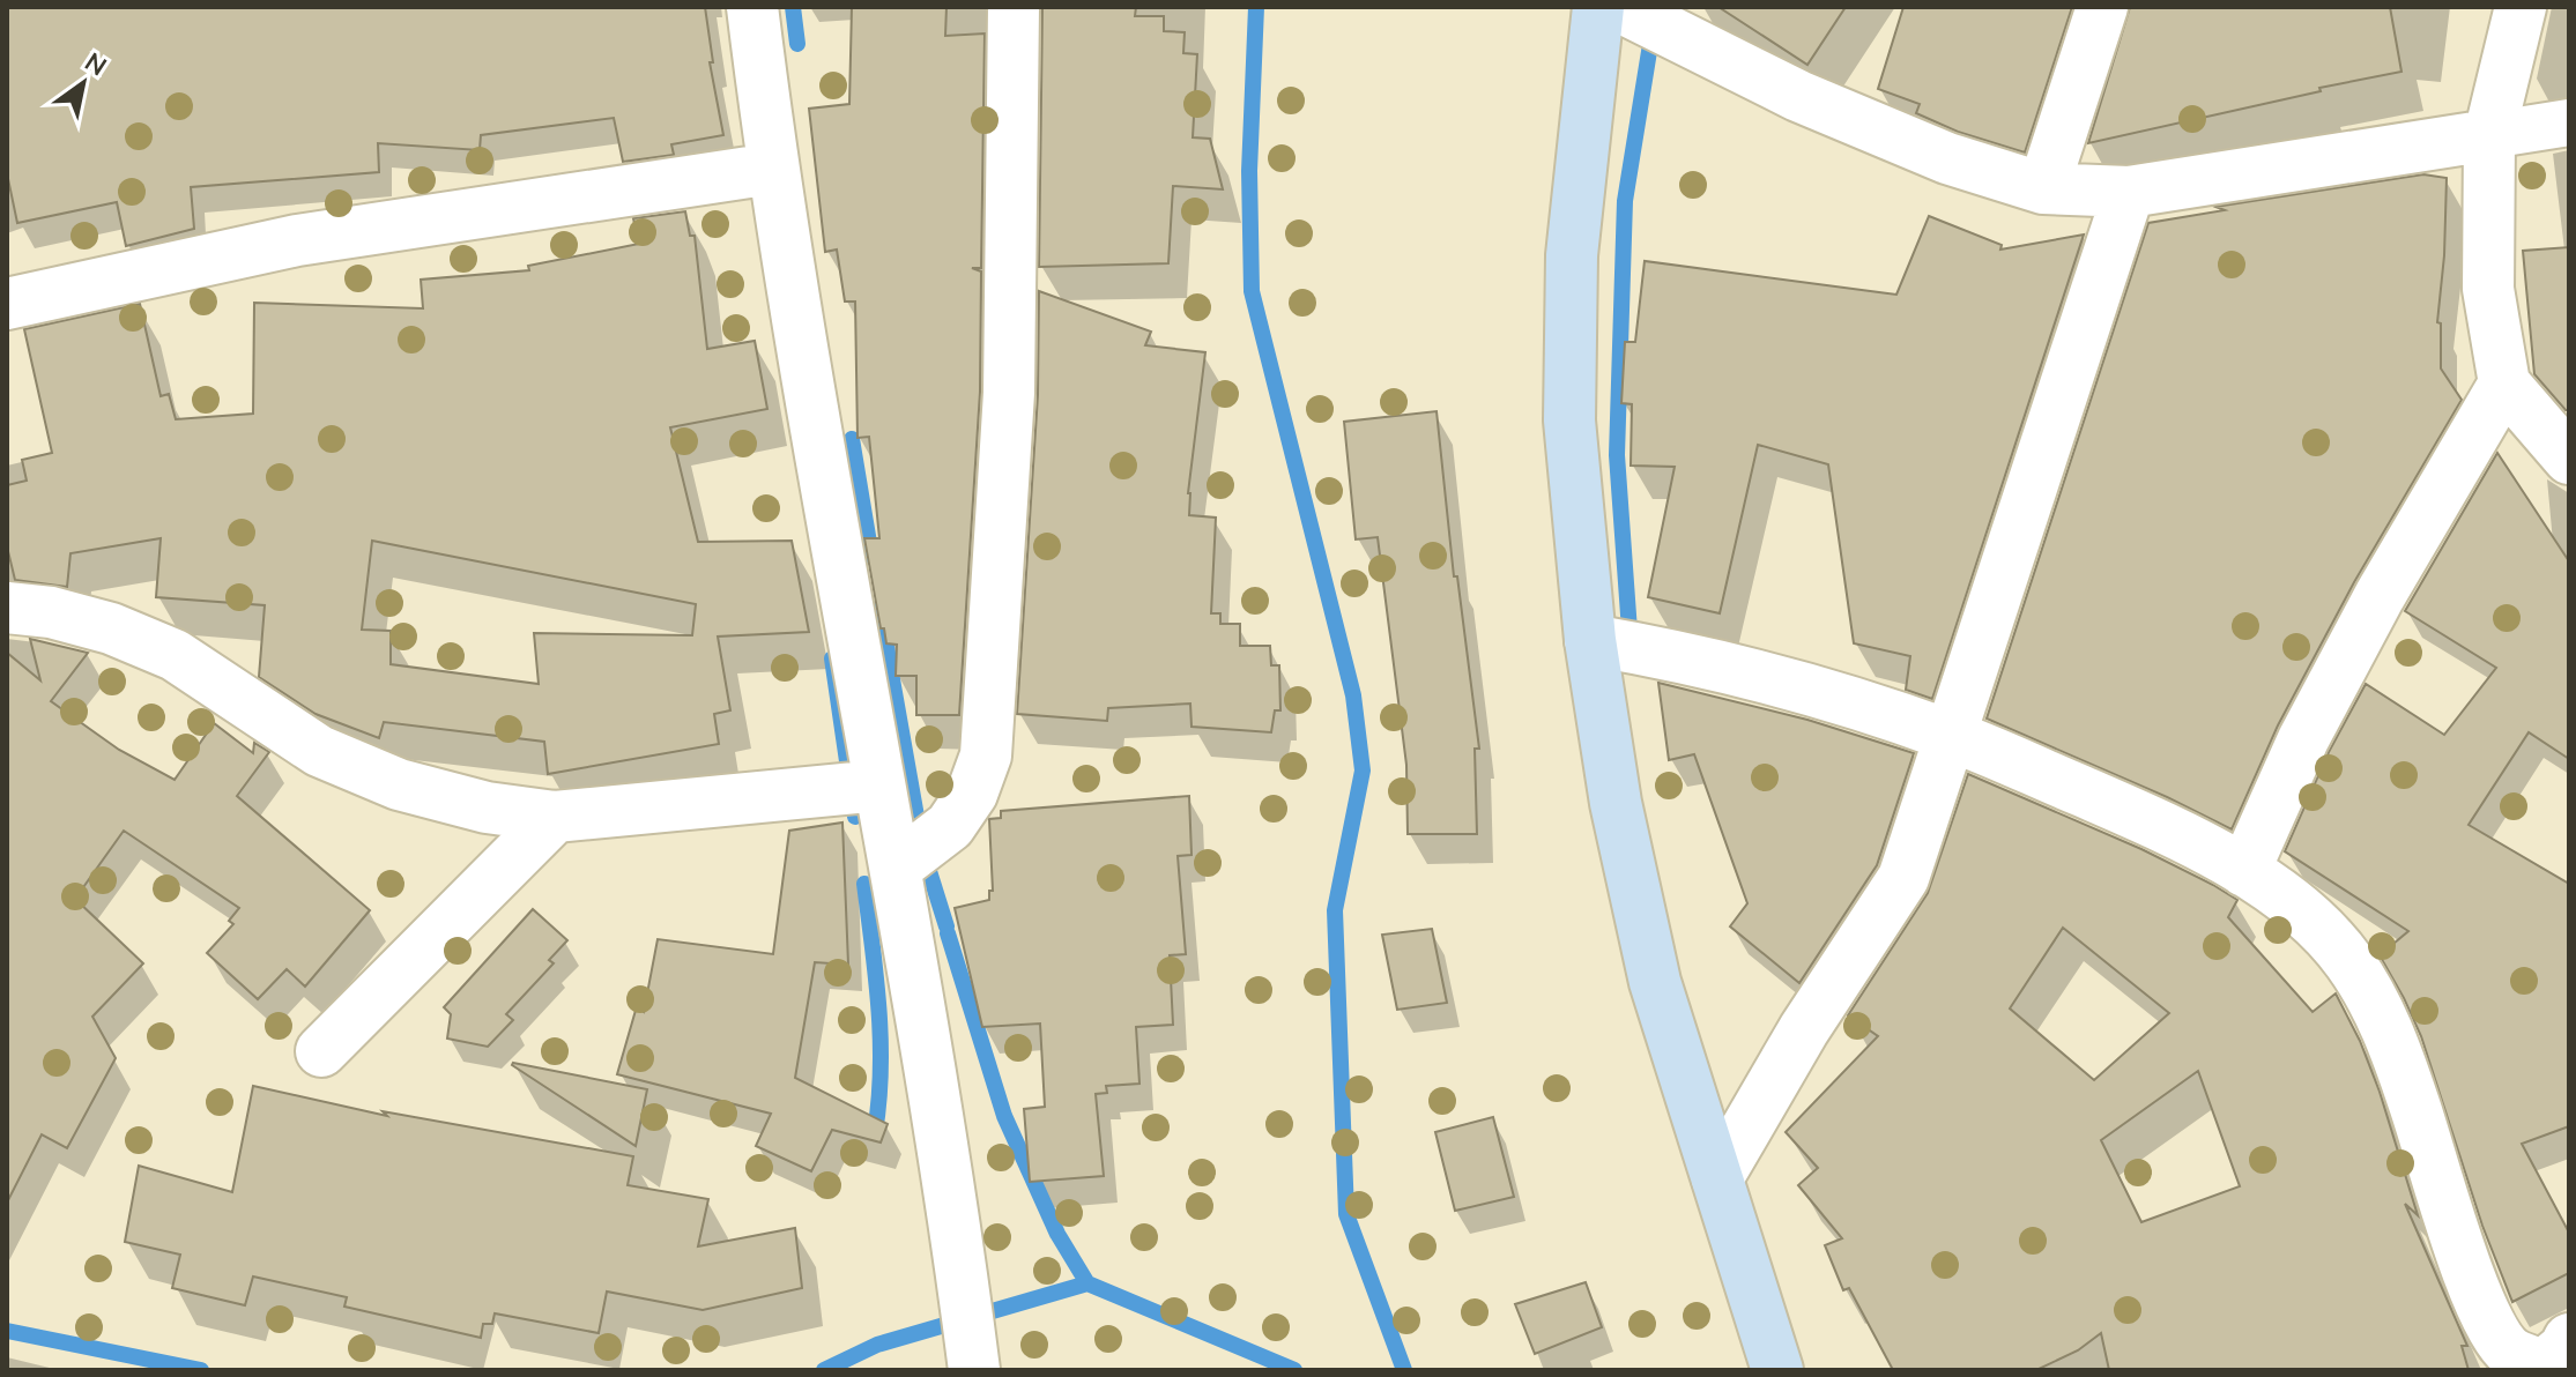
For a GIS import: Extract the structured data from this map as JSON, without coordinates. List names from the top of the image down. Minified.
{"north":"top right"}
